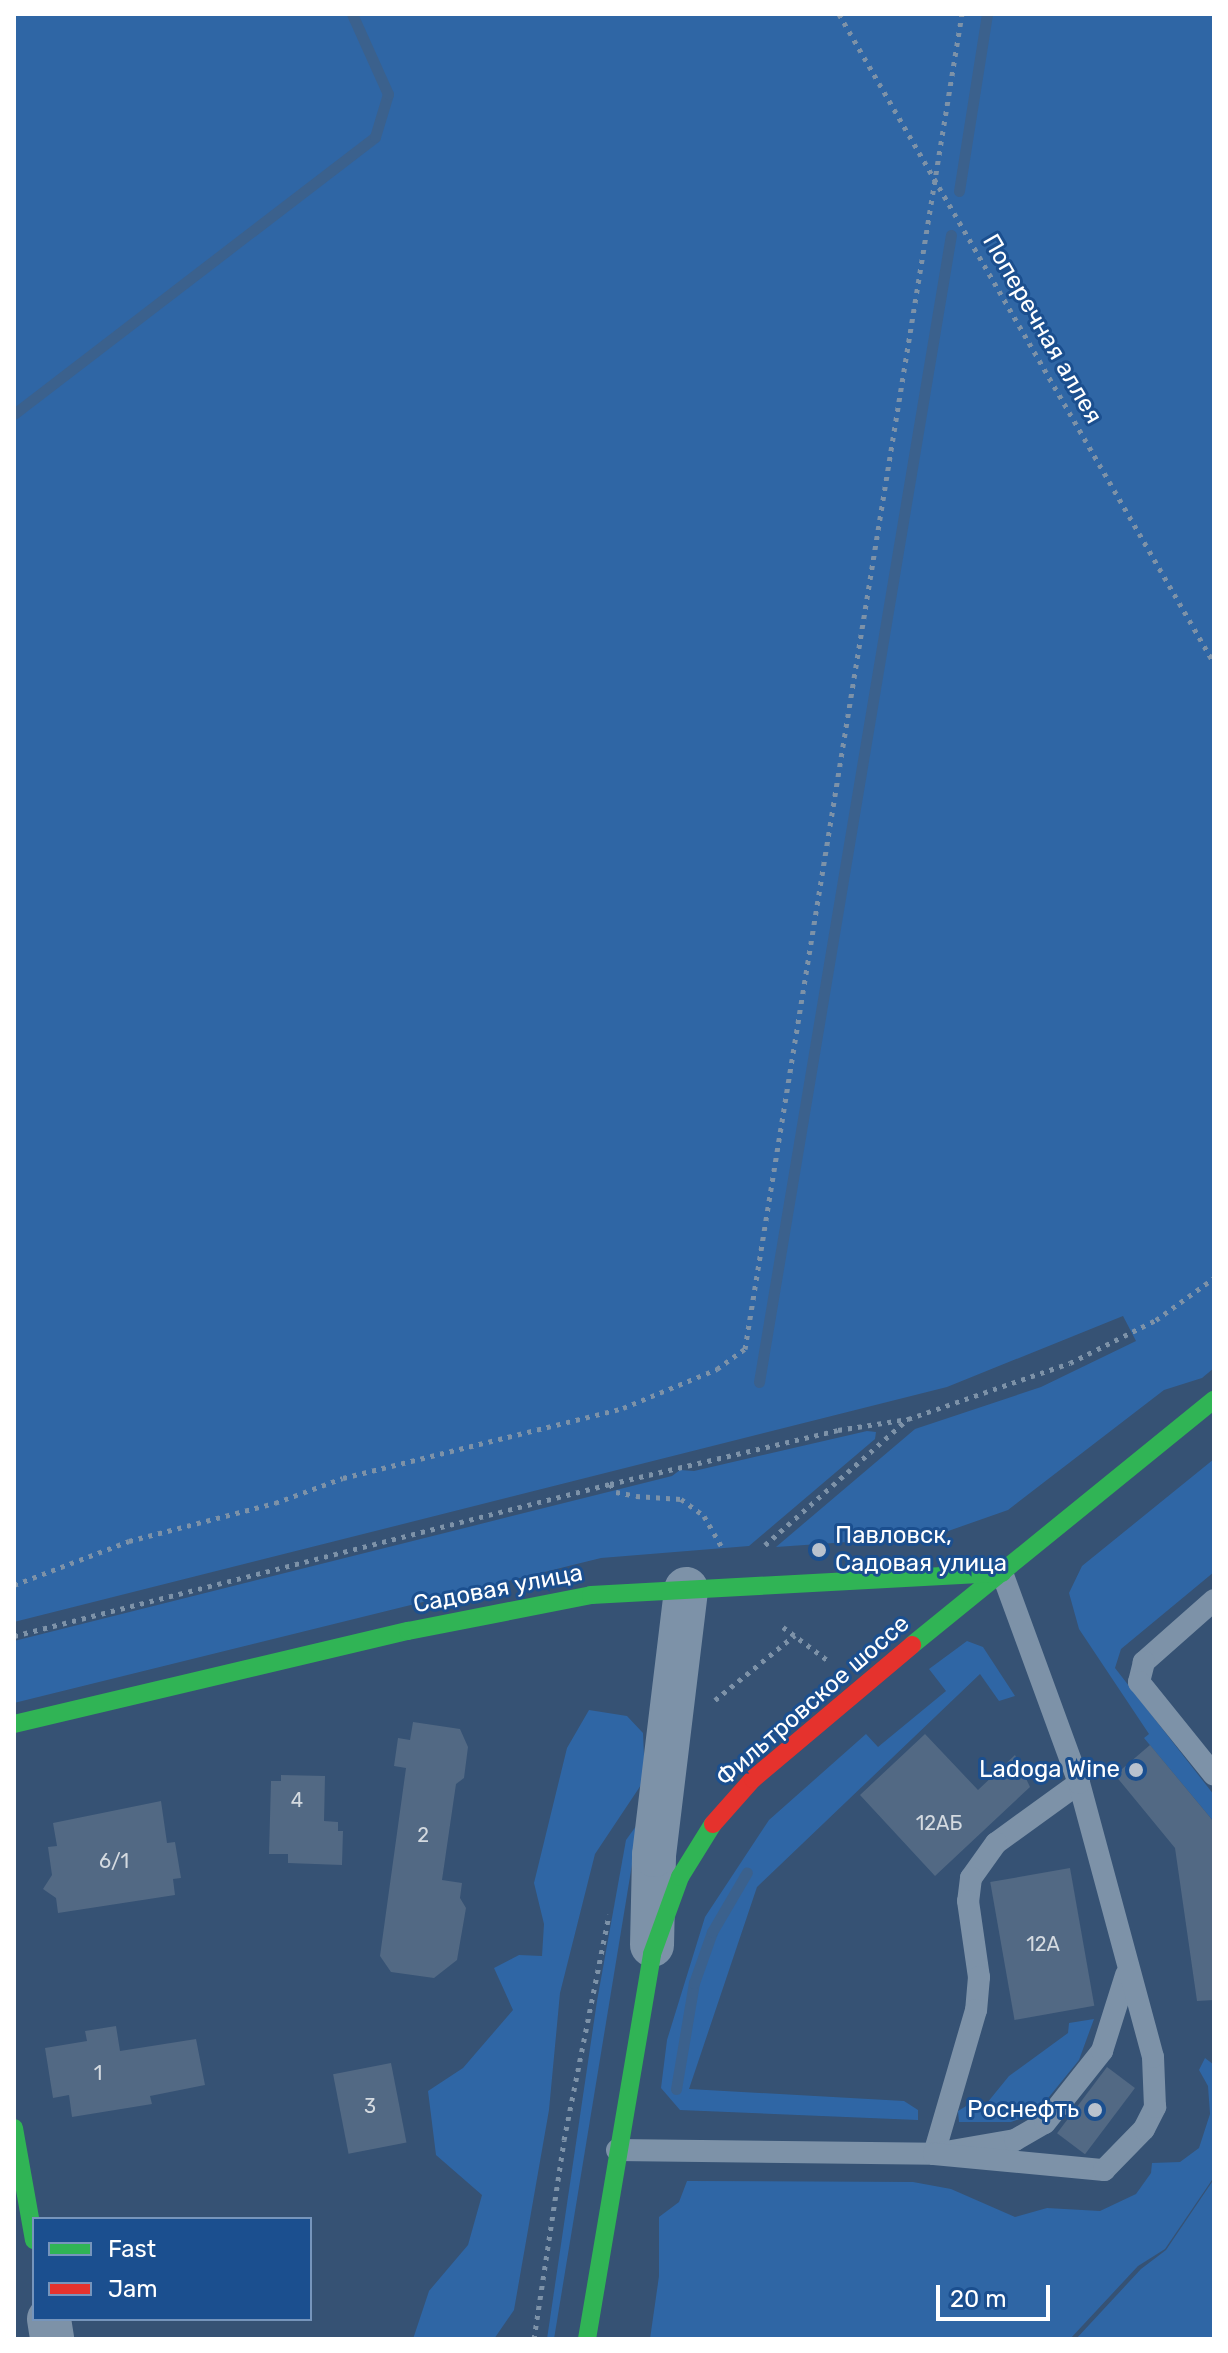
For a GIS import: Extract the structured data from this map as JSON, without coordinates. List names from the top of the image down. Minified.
{"streets":{"main road":["Садовая улица","Фильтровское шоссе"],"path":["Поперечная аллея"]},"crossings":[["Садовая улица","Фильтровское шоссе"]],"places":["Павловск, Садовая улица","Ladoga Wine","Роснефть"],"house_numbers":["4","12АБ","2","6/1","12А","1","3"],"legend":["Fast","Jam"],"scale_bar":"20 m"}
